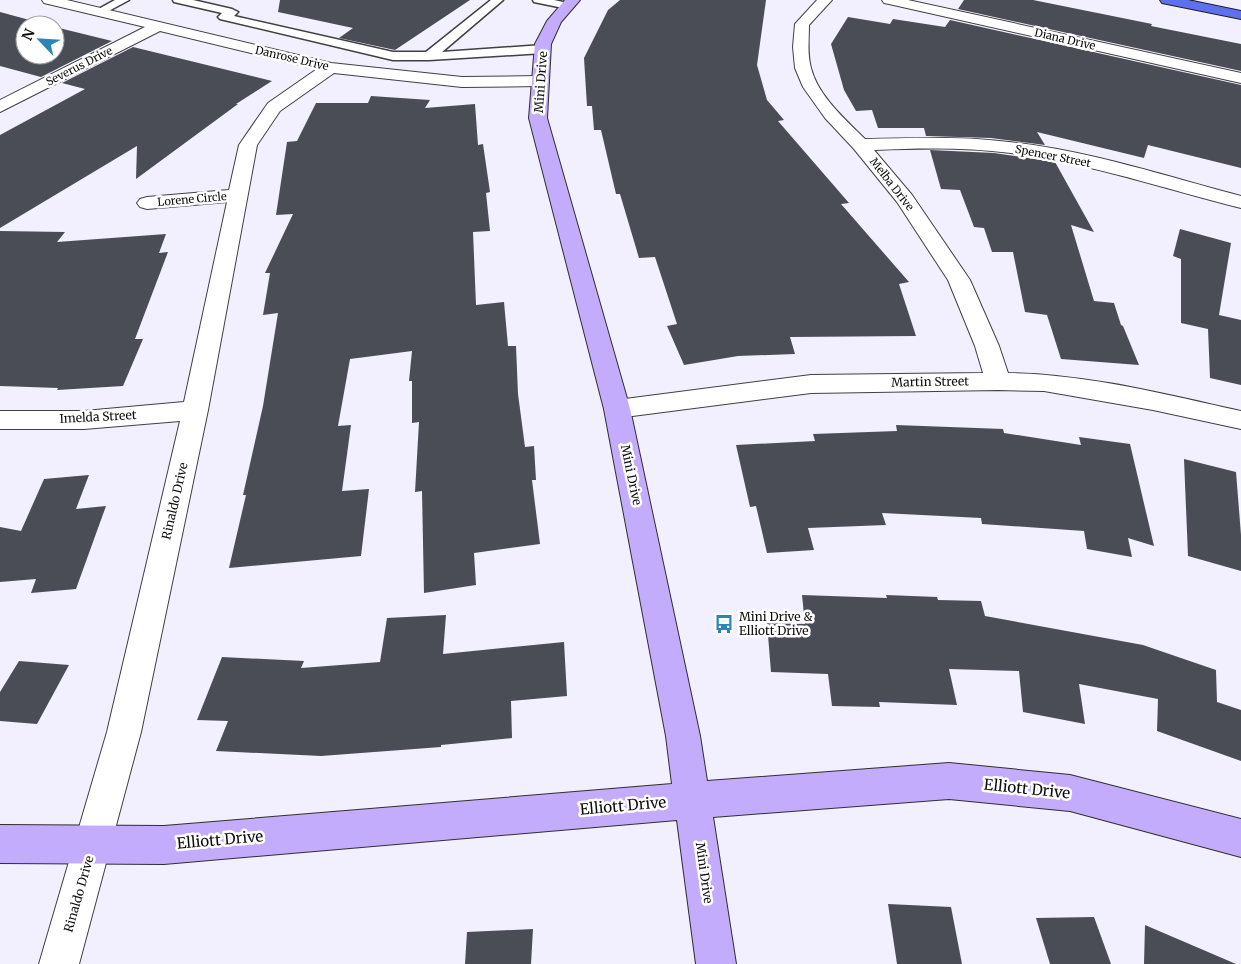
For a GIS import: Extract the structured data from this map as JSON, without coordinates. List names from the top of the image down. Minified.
{"streets":{"street":["Diana Drive","Danrose Drive","Severus Drive","Mini Drive","Spencer Street","Melba Drive","Lorene Circle","Martin Street","Imelda Street","Rinaldo Drive","Elliott Drive"]},"crossings":[["Danrose Drive","Severus Drive"],["Danrose Drive","Mini Drive"],["Danrose Drive","Rinaldo Drive"],["Mini Drive","Martin Street"],["Mini Drive","Elliott Drive"],["Spencer Street","Melba Drive"],["Melba Drive","Martin Street"],["Lorene Circle","Rinaldo Drive"],["Imelda Street","Rinaldo Drive"],["Rinaldo Drive","Elliott Drive"]],"places":{"bus stop":["Mini Drive & Elliott Drive"]},"north":"top left"}
